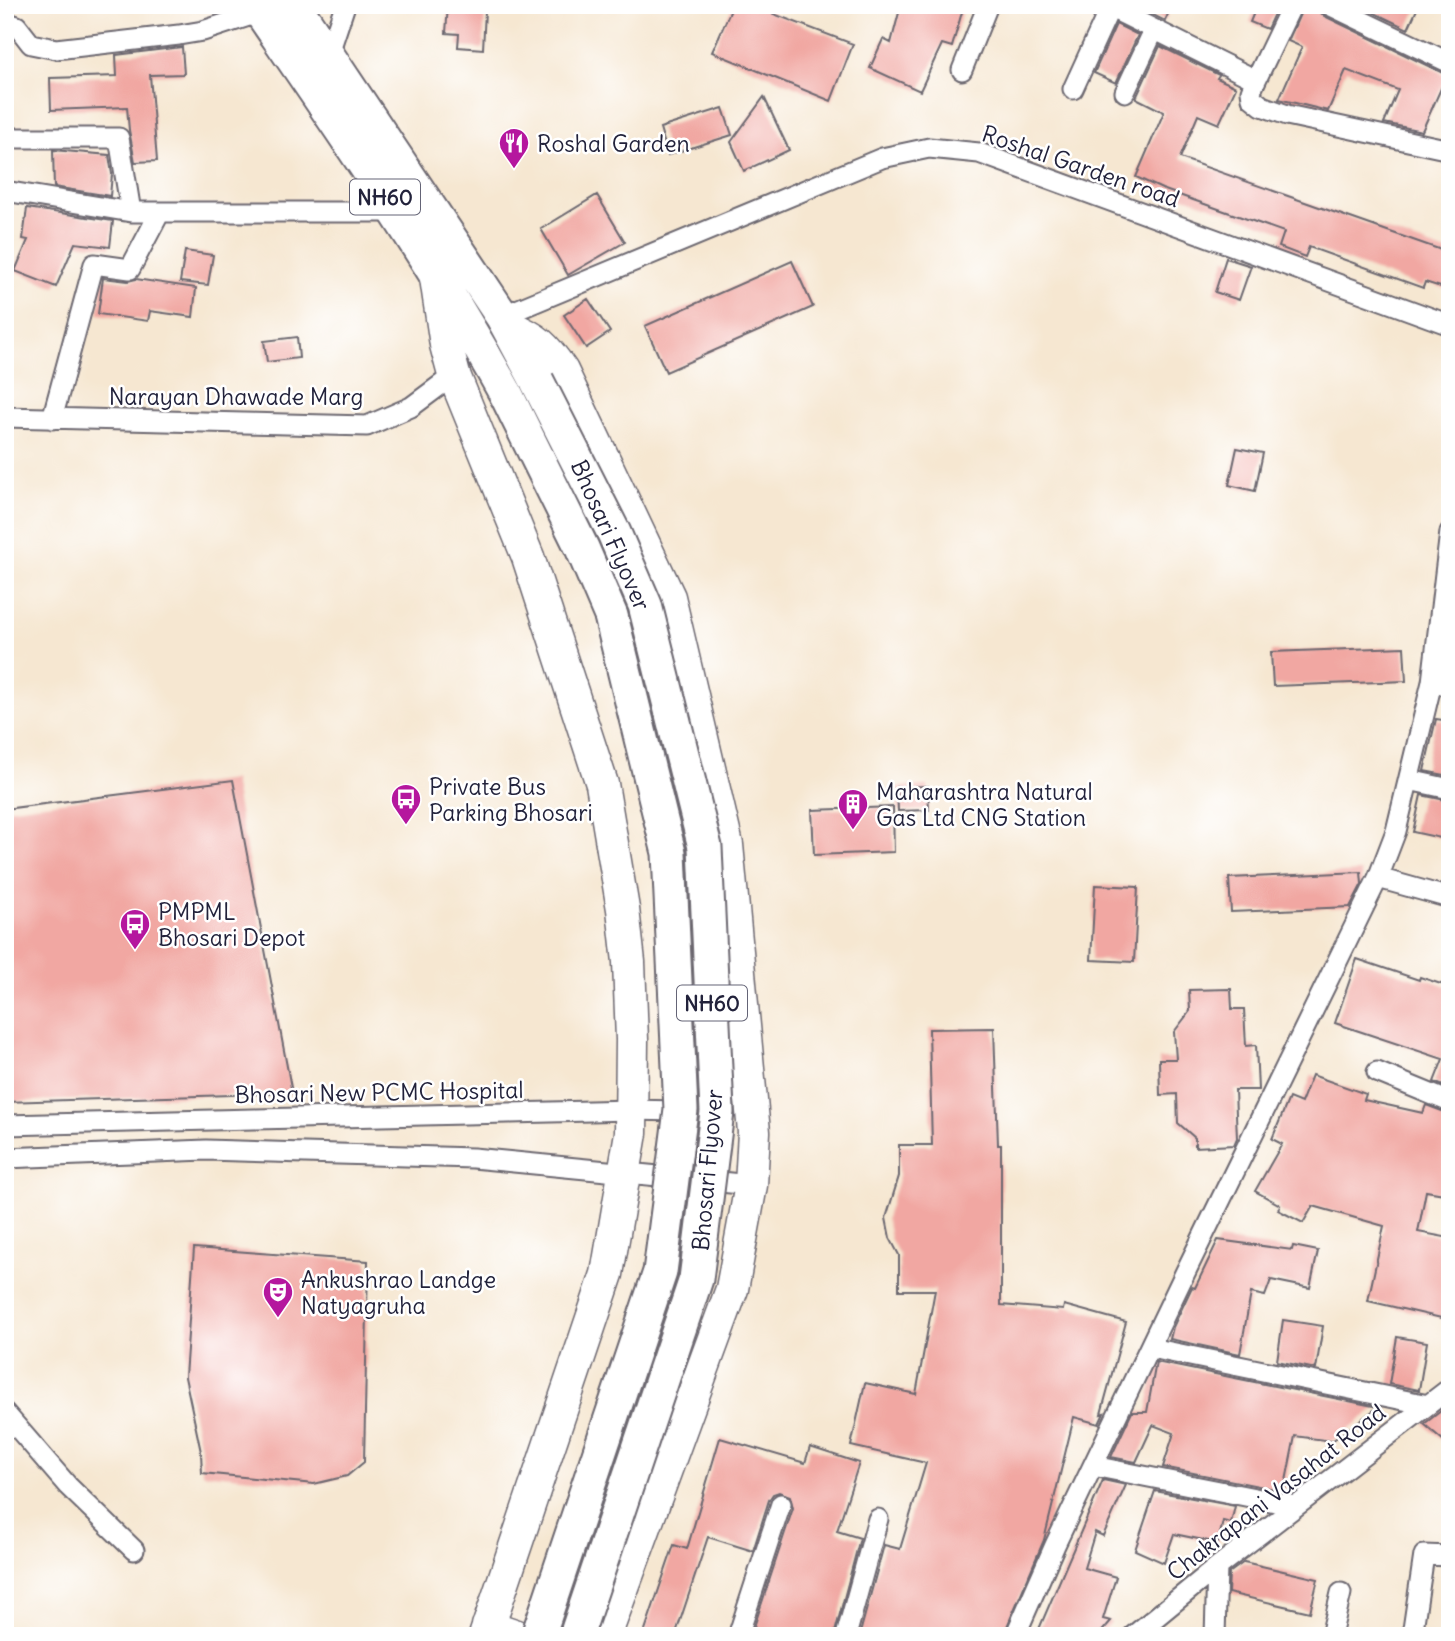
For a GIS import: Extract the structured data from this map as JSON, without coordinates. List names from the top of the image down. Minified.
{"streets":{"highway":["NH60","Bhosari Flyover"],"street":["Roshal Garden road","Narayan Dhawade Marg","Bhosari New PCMC Hospital","Chakrapani Vasahat Road"]},"crossings":[["Roshal Garden road","NH60"],["Roshal Garden road","Bhosari Flyover"],["NH60","Bhosari Flyover"]],"places":{"restaurant":["Roshal Garden"],"bus stop":["Private Bus Parking Bhosari","PMPML Bhosari Depot"],"building":["Maharashtra Natural Gas Ltd CNG Station"],"theatre":["Ankushrao Landge Natyagruha"]}}
